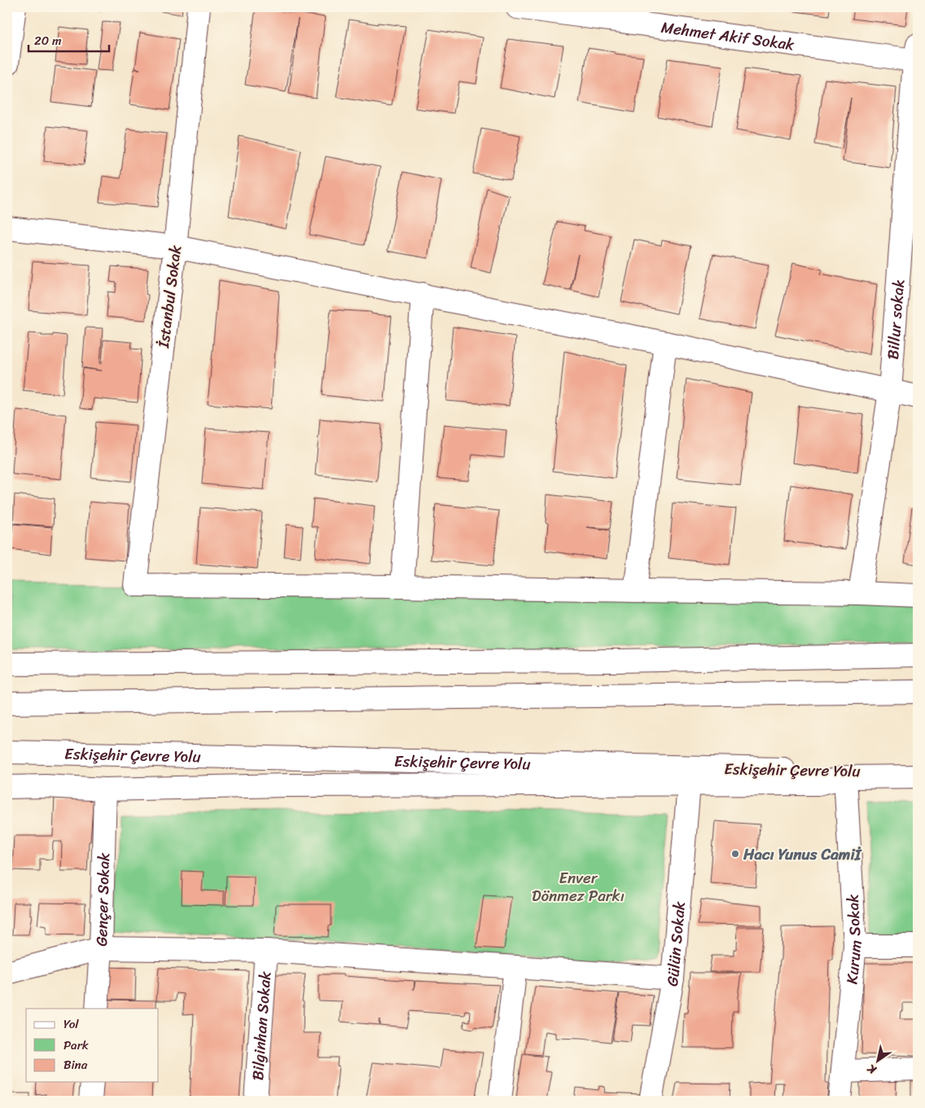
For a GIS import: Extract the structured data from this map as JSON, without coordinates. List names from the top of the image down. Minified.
{"streets":{"main road":["Mehmet Akif Sokak","İstanbul Sokak","Billur sokak","Eskişehir Çevre Yolu","Gençer Sokak","Kurum Sokak","Gülün Sokak","Bilginhan Sokak"]},"crossings":[["Mehmet Akif Sokak","Billur sokak"]],"parks":["Enver Dönmez Parkı"],"places":["Hacı Yunus Camiİ"],"legend":["Yol","Park","Bina"],"scale_bar":"20 m","north":"bottom left"}
